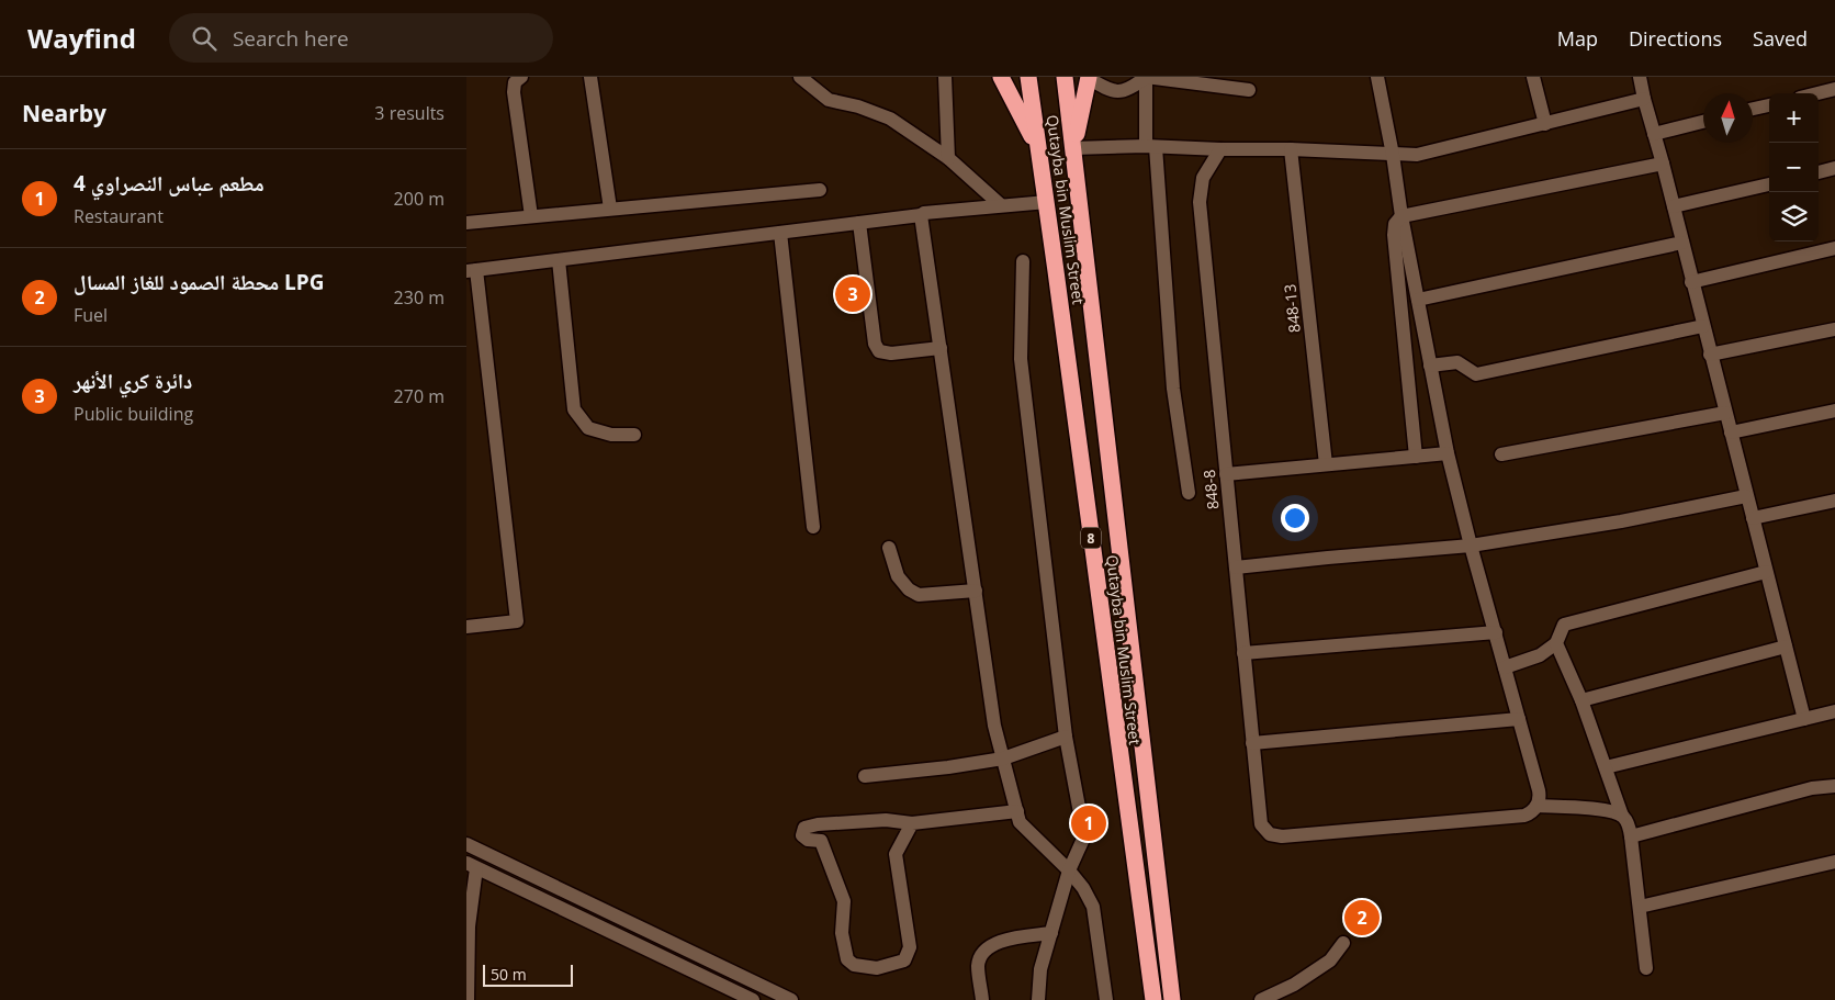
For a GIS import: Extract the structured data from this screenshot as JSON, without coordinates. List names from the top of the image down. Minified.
{"streets":{"highway":["Qutayba bin Muslim Street","8"],"street":["848-13","848-8"]},"scale_bar":"50 m","north":"top","page":{"header":"Wayfind","search":"Search here","nav":["Map","Directions","Saved"],"heading":["Nearby","3 results"],"map_buttons":["+","−"],"list":[{"mark":"1","name":"مطعم عباس النصراوي 4","note":"Restaurant","value":"200 m"},{"mark":"2","name":"محطة الصمود للغاز المسال LPG","note":"Fuel","value":"230 m"},{"mark":"3","name":"دائرة كري الأنهر","note":"Public building","value":"270 m"}],"pins":["3","1","2"],"scale":"50 m"}}
